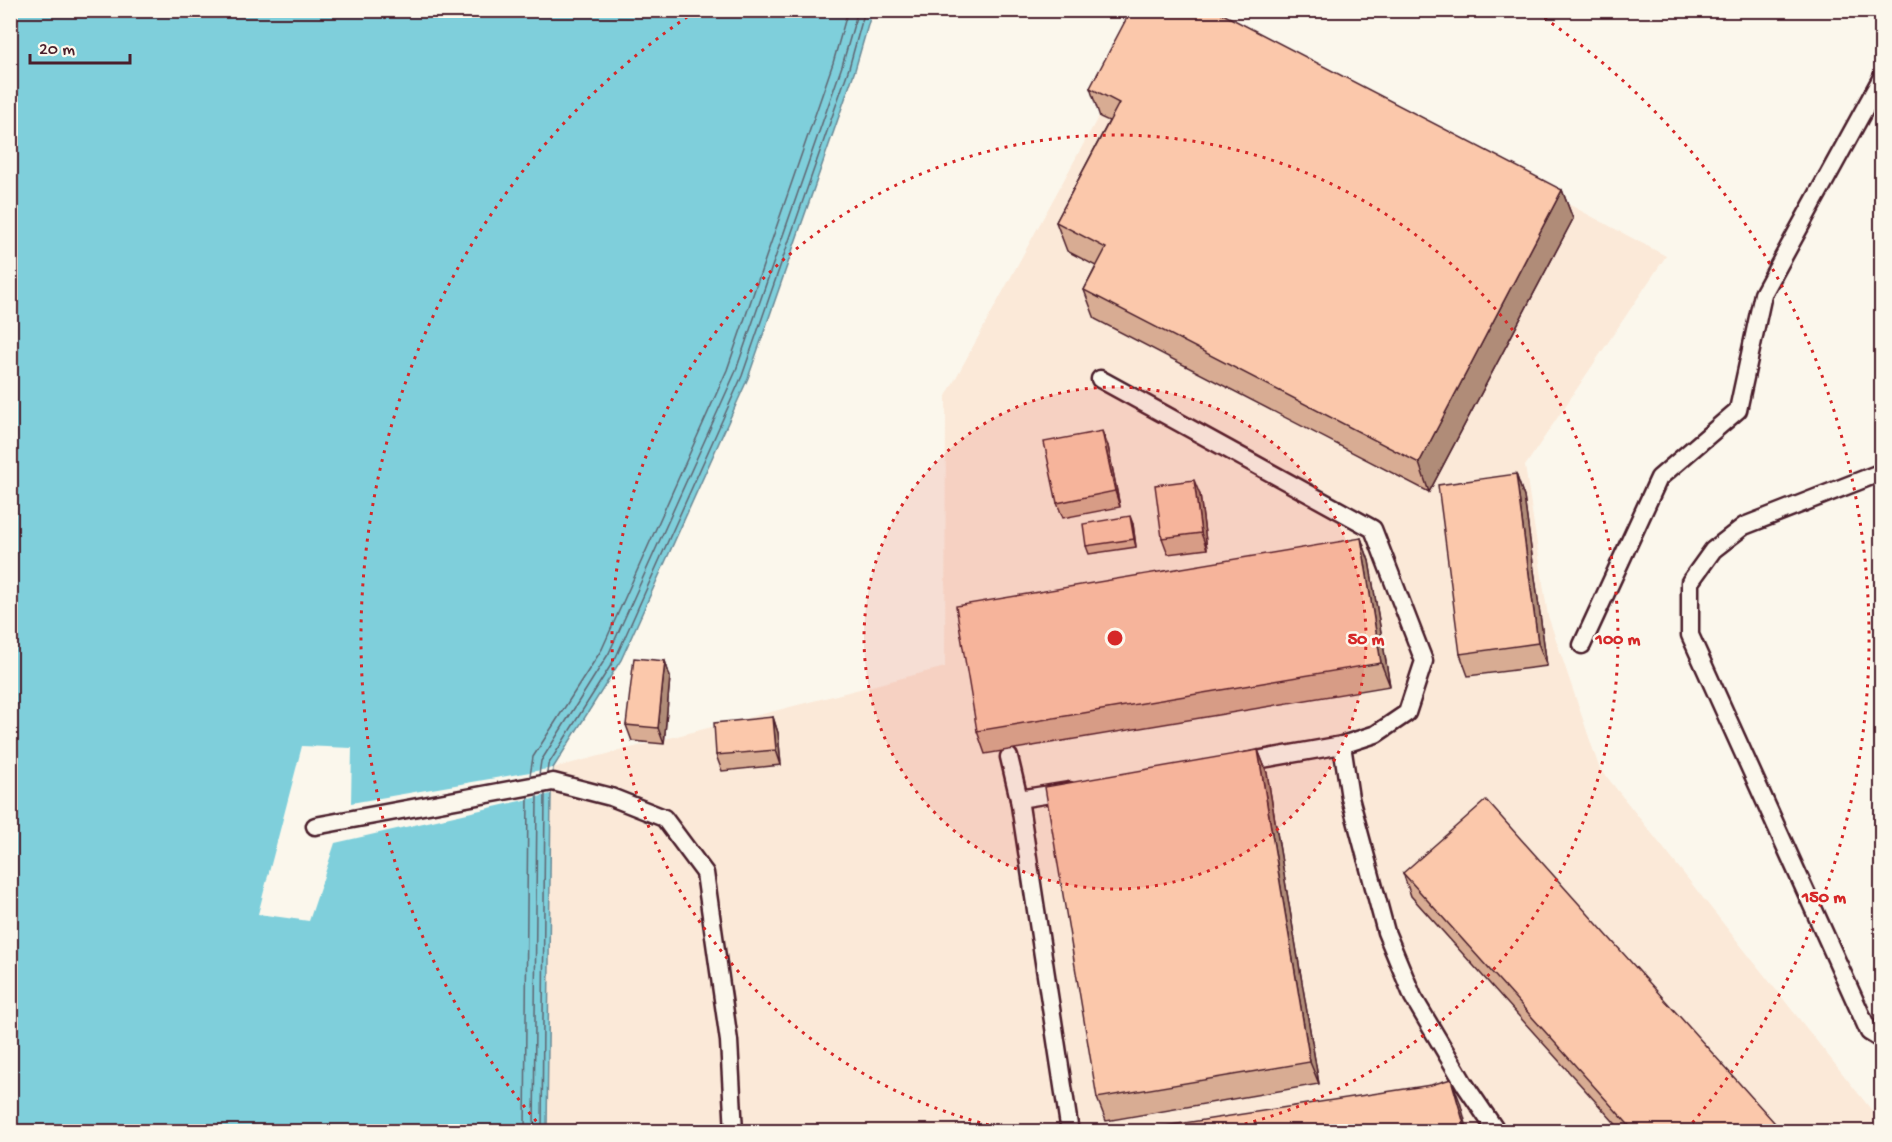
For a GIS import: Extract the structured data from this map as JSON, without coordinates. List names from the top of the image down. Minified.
{"scale_bar":"20 m","rings":["50 m","100 m","150 m"]}
